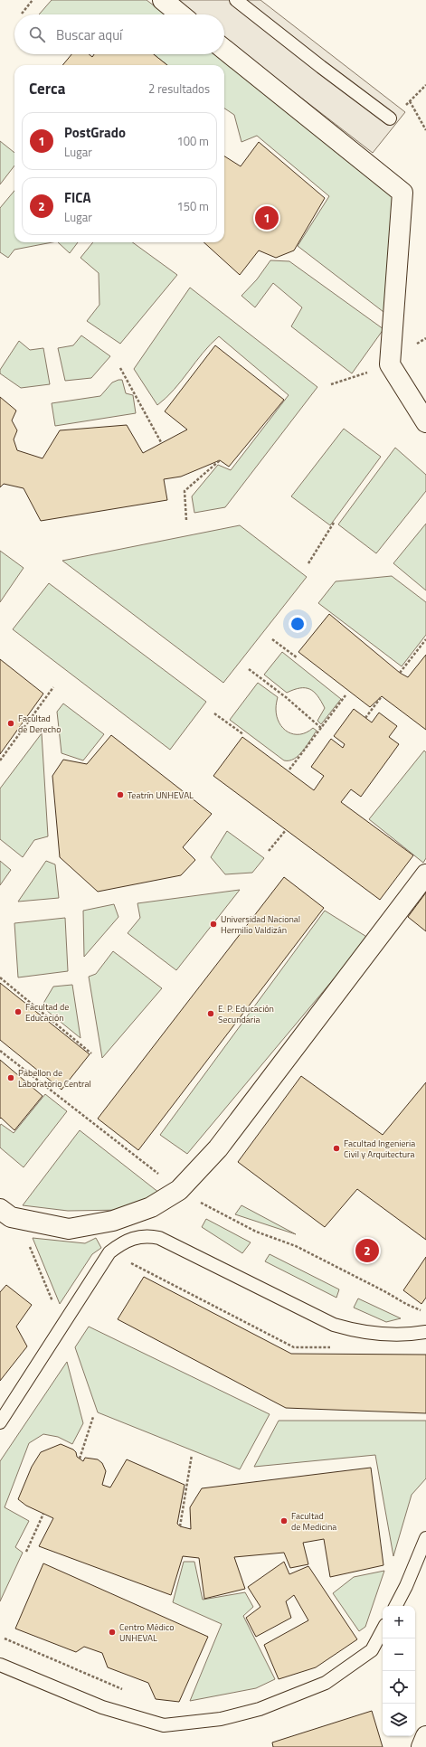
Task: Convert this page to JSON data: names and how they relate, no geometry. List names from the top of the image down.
{
  "places": [
    "Facultad de Derecho",
    "Teatrín UNHEVAL",
    "Universidad Nacional Hermilio Valdizán",
    "Facultad de Educación",
    "E. P. Educación Secundaria",
    "Pabellon de Laboratorio Central",
    "Facultad Ingenieria Civil y Arquitectura",
    "Facultad de Medicina",
    "Centro Médico UNHEVAL"
  ],
  "page": {
    "search": "Buscar aquí",
    "heading": ["Cerca", "2 resultados"],
    "list": [
      {
        "mark": "1",
        "name": "PostGrado",
        "note": "Lugar",
        "value": "100 m"
      },
      {
        "mark": "2",
        "name": "FICA",
        "note": "Lugar",
        "value": "150 m"
      }
    ],
    "pins": ["1", "2"],
    "map_buttons": ["+", "−"]
  }
}
